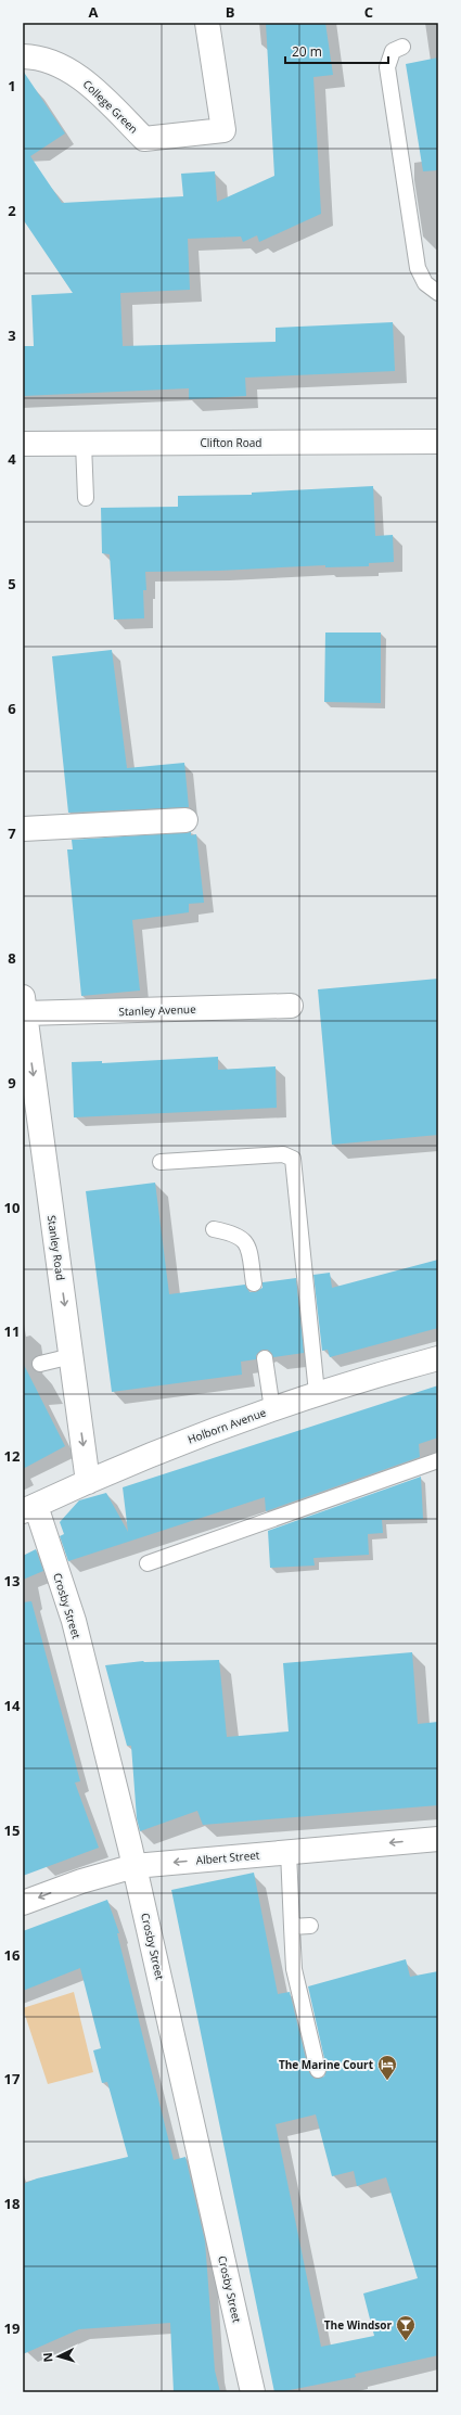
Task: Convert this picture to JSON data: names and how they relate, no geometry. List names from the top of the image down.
{
  "streets": {
    "street": [
      "College Green",
      "Clifton Road",
      "Stanley Avenue",
      "Stanley Road",
      "Holborn Avenue",
      "Crosby Street",
      "Albert Street"
    ]
  },
  "crossings": [
    ["Stanley Avenue", "Stanley Road"],
    ["Stanley Road", "Holborn Avenue"],
    ["Holborn Avenue", "Crosby Street"],
    ["Crosby Street", "Albert Street"]
  ],
  "one_way": ["Stanley Road", "Albert Street"],
  "places": {
    "hotel": ["The Marine Court"],
    "bar": ["The Windsor"]
  },
  "scale_bar": "20 m",
  "north": "left",
  "grid": {
    "columns": ["A", "B", "C"],
    "rows": [
      "1",
      "2",
      "3",
      "4",
      "5",
      "6",
      "7",
      "8",
      "9",
      "10",
      "11",
      "12",
      "13",
      "14",
      "15",
      "16",
      "17",
      "18",
      "19"
    ]
  }
}
